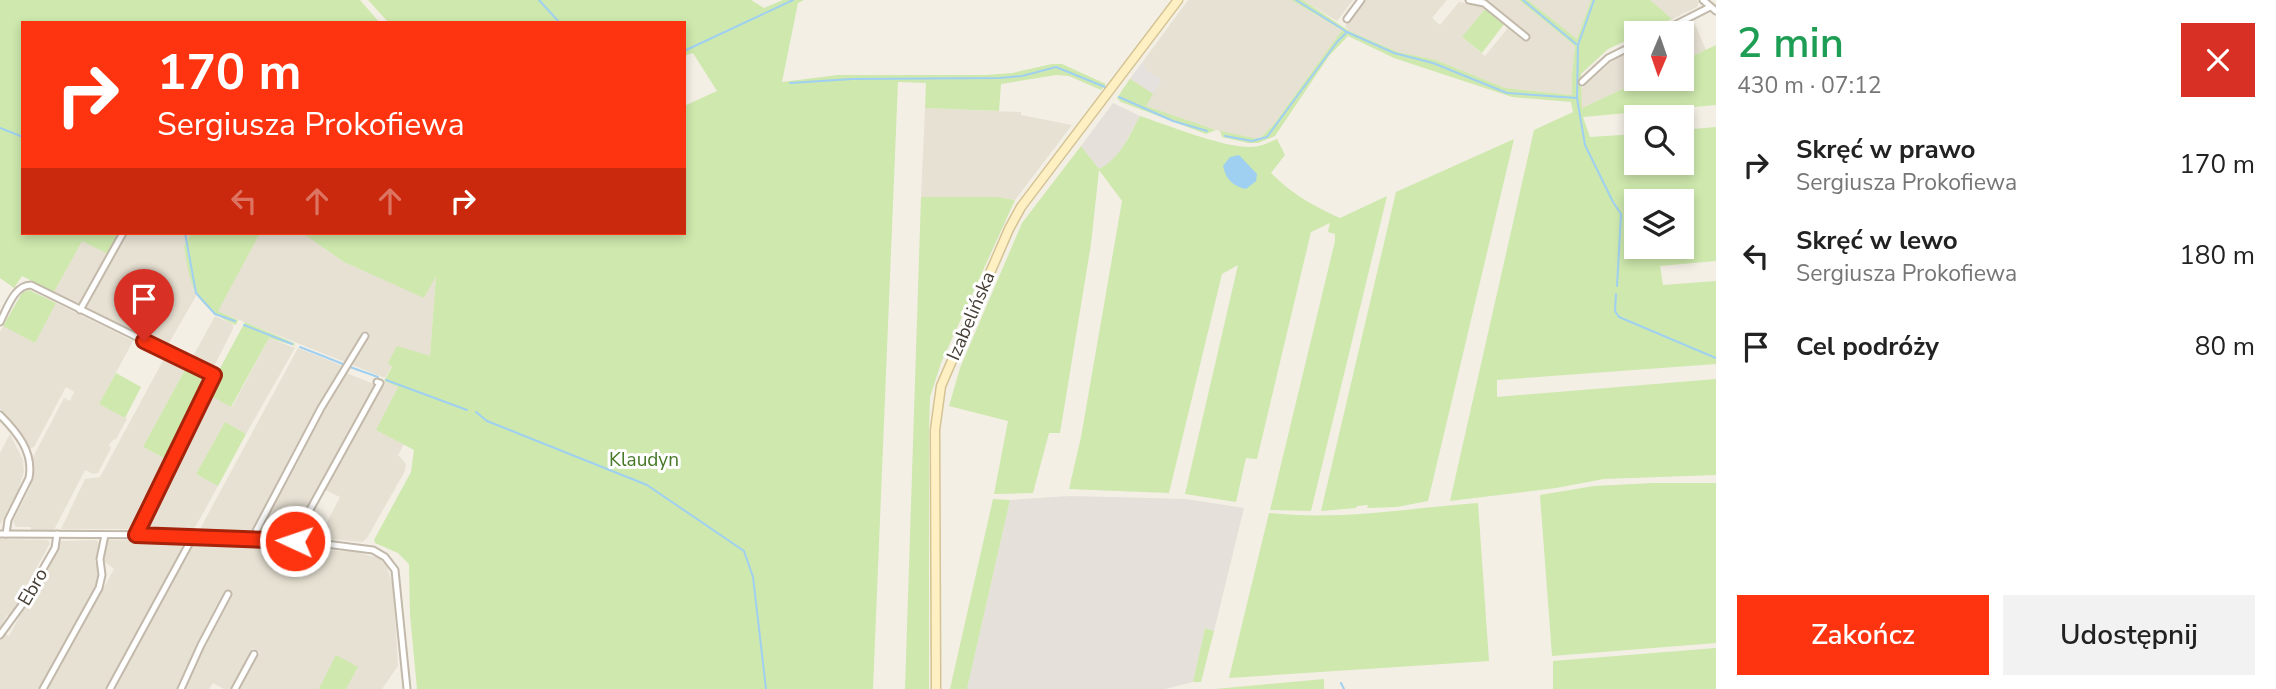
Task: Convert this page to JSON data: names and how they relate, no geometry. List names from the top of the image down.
{
  "streets": {
    "street": ["Izabelińska", "Ebro"]
  },
  "parks": ["Klaudyn"],
  "north": "bottom",
  "page": {
    "heading": ["2 min", "430 m · 07:12"],
    "turn": ["170 m", "Sergiusza Prokofiewa"],
    "list": [
      {
        "name": "Skręć w prawo",
        "note": "Sergiusza Prokofiewa",
        "value": "170 m"
      },
      {
        "name": "Skręć w lewo",
        "note": "Sergiusza Prokofiewa",
        "value": "180 m"
      },
      {
        "name": "Cel podróży",
        "value": "80 m"
      }
    ],
    "buttons": ["Zakończ", "Udostępnij"]
  }
}
